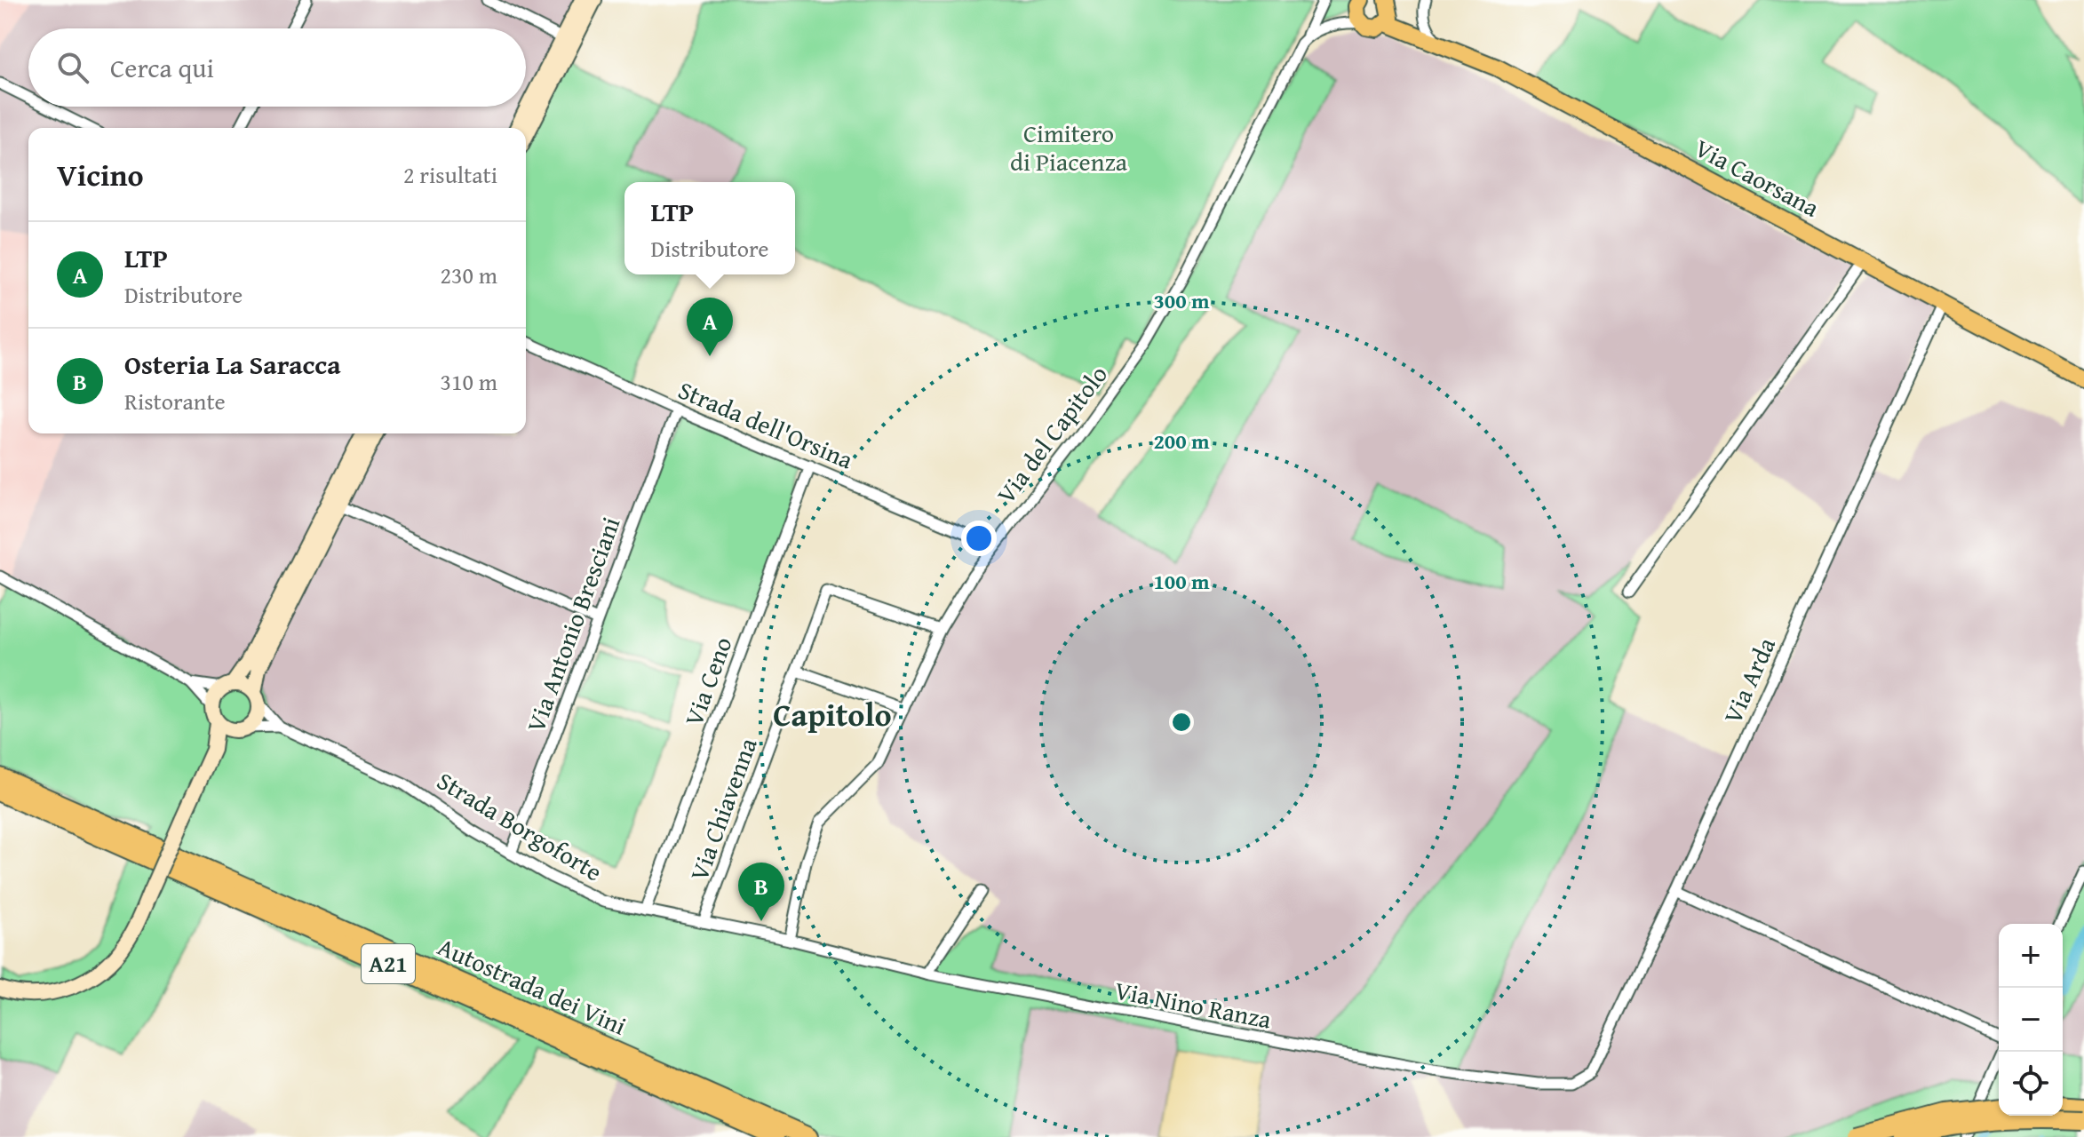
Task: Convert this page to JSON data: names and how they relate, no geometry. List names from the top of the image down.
{
  "streets": {
    "highway": ["A21", "Autostrada dei Vini"],
    "main road": ["Via Caorsana"],
    "street": [
      "Strada dell'Orsina",
      "Via del Capitolo",
      "Via Antonio Bresciani",
      "Via Arda",
      "Via Ceno",
      "Via Chiavenna",
      "Strada Borgoforte",
      "Via Nino Ranza"
    ]
  },
  "crossings": [
    ["Via Caorsana", "Via Arda"],
    ["Strada dell'Orsina", "Via del Capitolo"],
    ["Strada dell'Orsina", "Via Antonio Bresciani"],
    ["Strada dell'Orsina", "Via Ceno"],
    ["Via del Capitolo", "Via Chiavenna"],
    ["Via del Capitolo", "Strada Borgoforte"],
    ["Via del Capitolo", "Via Nino Ranza"],
    ["Via Antonio Bresciani", "Strada Borgoforte"],
    ["Via Arda", "Via Nino Ranza"],
    ["Via Ceno", "Strada Borgoforte"],
    ["Via Chiavenna", "Strada Borgoforte"],
    ["Strada Borgoforte", "Via Nino Ranza"]
  ],
  "districts": ["Capitolo"],
  "parks": ["Cimitero di Piacenza"],
  "page": {
    "search": "Cerca qui",
    "heading": ["Vicino", "2 risultati"],
    "popup": ["LTP", "Distributore"],
    "list": [
      {
        "mark": "A",
        "name": "LTP",
        "note": "Distributore",
        "value": "230 m"
      },
      {
        "mark": "B",
        "name": "Osteria La Saracca",
        "note": "Ristorante",
        "value": "310 m"
      }
    ],
    "pins": ["A", "B"],
    "map_buttons": ["+", "−"]
  },
  "rings": ["300 m", "200 m", "100 m"]
}
